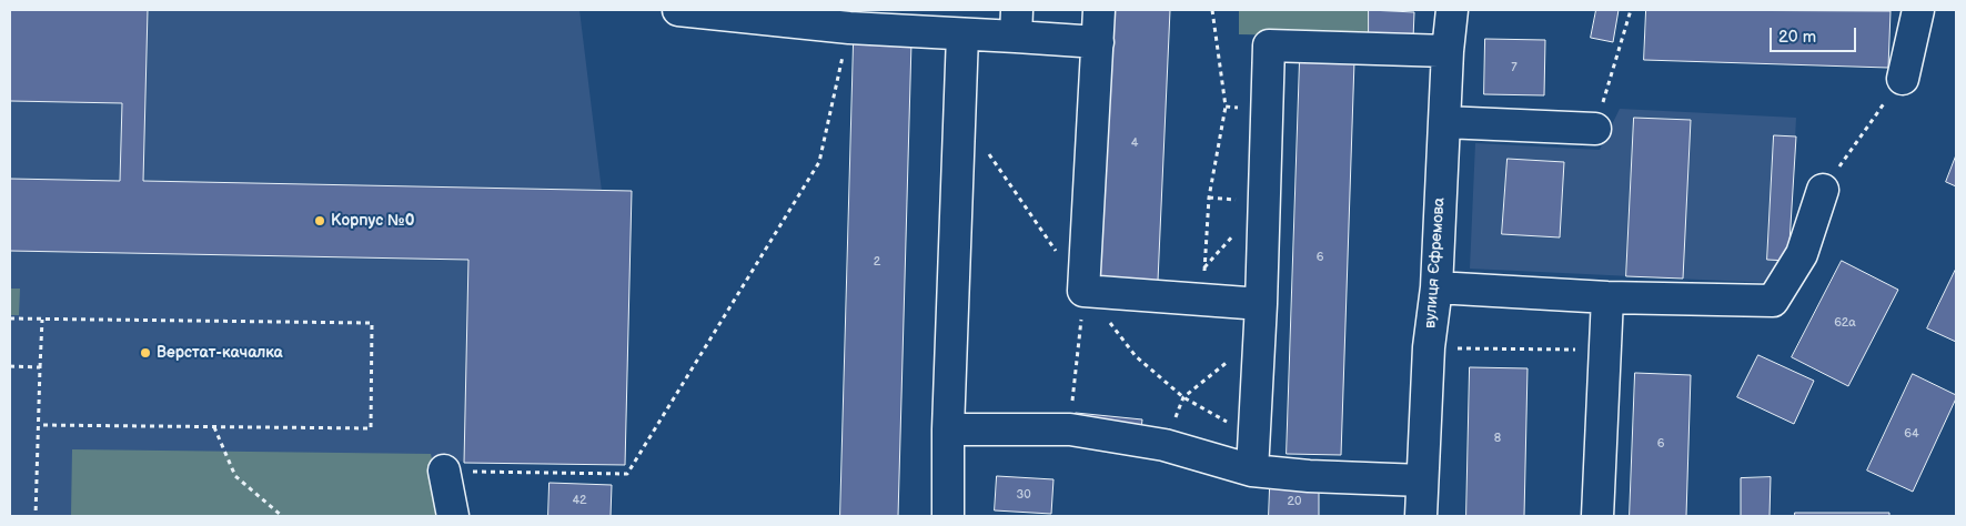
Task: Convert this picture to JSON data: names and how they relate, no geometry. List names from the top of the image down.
{
  "streets": {
    "street": ["вулиця Єфремова"]
  },
  "places": ["Корпус №0", "Верстат-качалка"],
  "house_numbers": [
    "7",
    "4",
    "6",
    "2",
    "62а",
    "64",
    "8",
    "6",
    "30",
    "42",
    "20"
  ],
  "scale_bar": "20 m"
}
